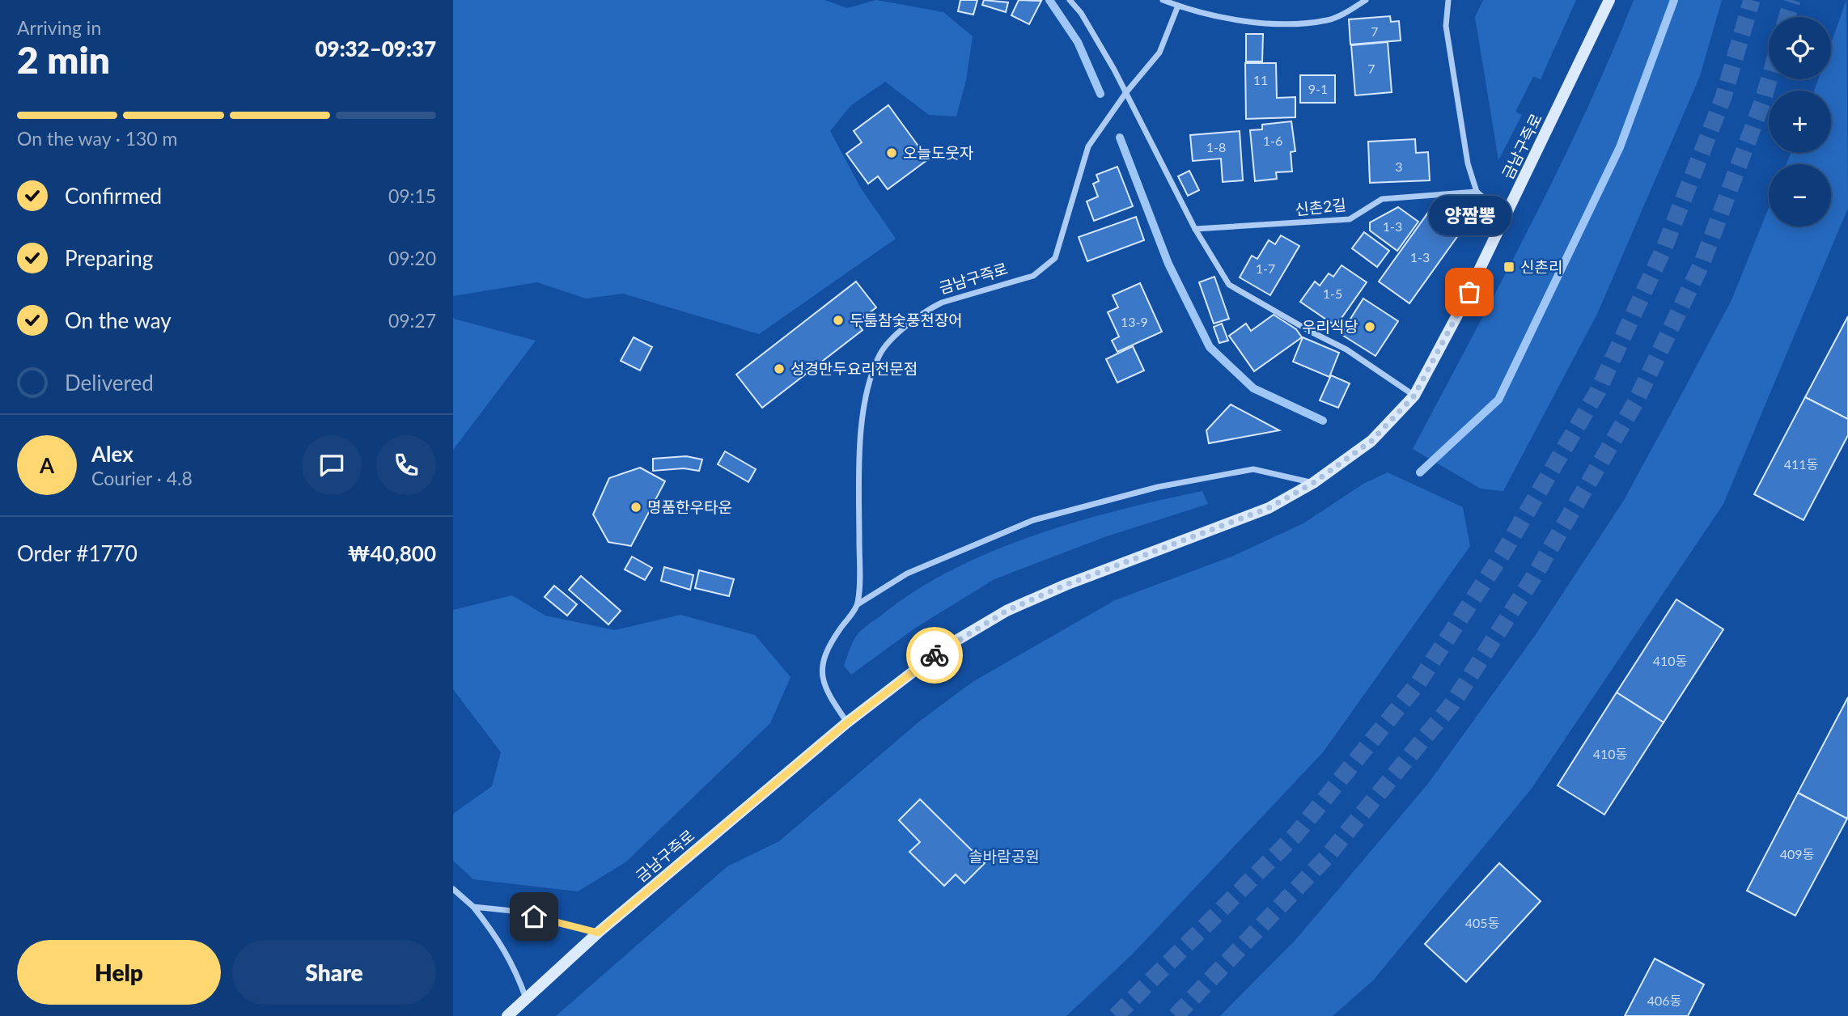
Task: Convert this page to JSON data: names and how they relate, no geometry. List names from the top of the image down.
{
  "streets": {
    "main road": ["금남구즉로"],
    "street": ["신촌2길"]
  },
  "parks": ["솔바람공원"],
  "places": {
    "other": [
      "오늘도웃자",
      "양짬뽕",
      "두툼참숯풍천장어",
      "우리식당",
      "성경만두요리전문점",
      "명품한우타운"
    ],
    "transit": ["신촌리"]
  },
  "house_numbers": [
    "7",
    "7",
    "11",
    "9-1",
    "1-6",
    "1-8",
    "3",
    "1-3",
    "1-3",
    "1-7",
    "1-5",
    "13-9",
    "411동",
    "410동",
    "410동",
    "409동",
    "405동",
    "406동"
  ],
  "page": {
    "heading": ["2 min", "Arriving in", "09:32–09:37"],
    "panel": [
      "Alex",
      "Courier · 4.8",
      "Order #1770",
      "₩40,800"
    ],
    "map_buttons": ["+", "−"],
    "bar": "On the way · 130 m",
    "list": [
      ["Confirmed", "09:15"],
      ["Preparing", "09:20"],
      ["On the way", "09:27"],
      "Delivered"
    ],
    "bubble": "양짬뽕",
    "round": "A",
    "buttons": ["Help", "Share"]
  }
}
